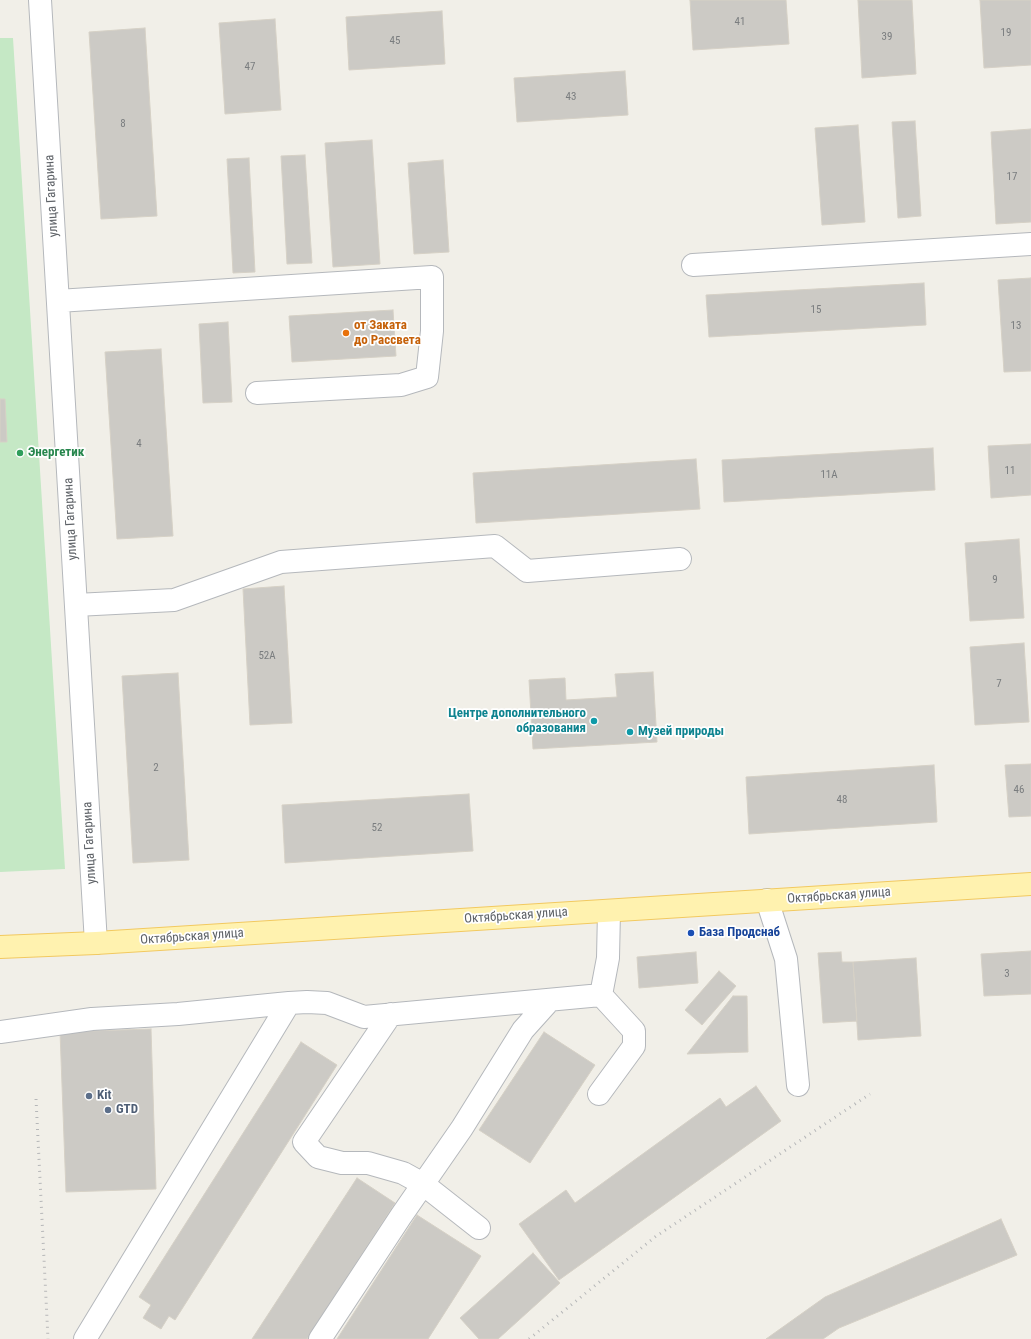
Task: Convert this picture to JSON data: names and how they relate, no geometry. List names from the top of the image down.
{
  "streets": {
    "main road": ["Октябрьская улица"],
    "street": ["улица Гагарина"]
  },
  "crossings": [
    ["улица Гагарина", "Октябрьская улица"]
  ],
  "places": [
    "от Заката до Рассвета",
    "Энергетик",
    "Центре дополнительного образования",
    "Музей природы",
    "База Продснаб",
    "Kit",
    "GTD"
  ],
  "house_numbers": [
    "41",
    "19",
    "39",
    "45",
    "47",
    "43",
    "8",
    "17",
    "15",
    "13",
    "4",
    "11",
    "11А",
    "9",
    "52А",
    "7",
    "2",
    "46",
    "48",
    "52",
    "3"
  ]
}
